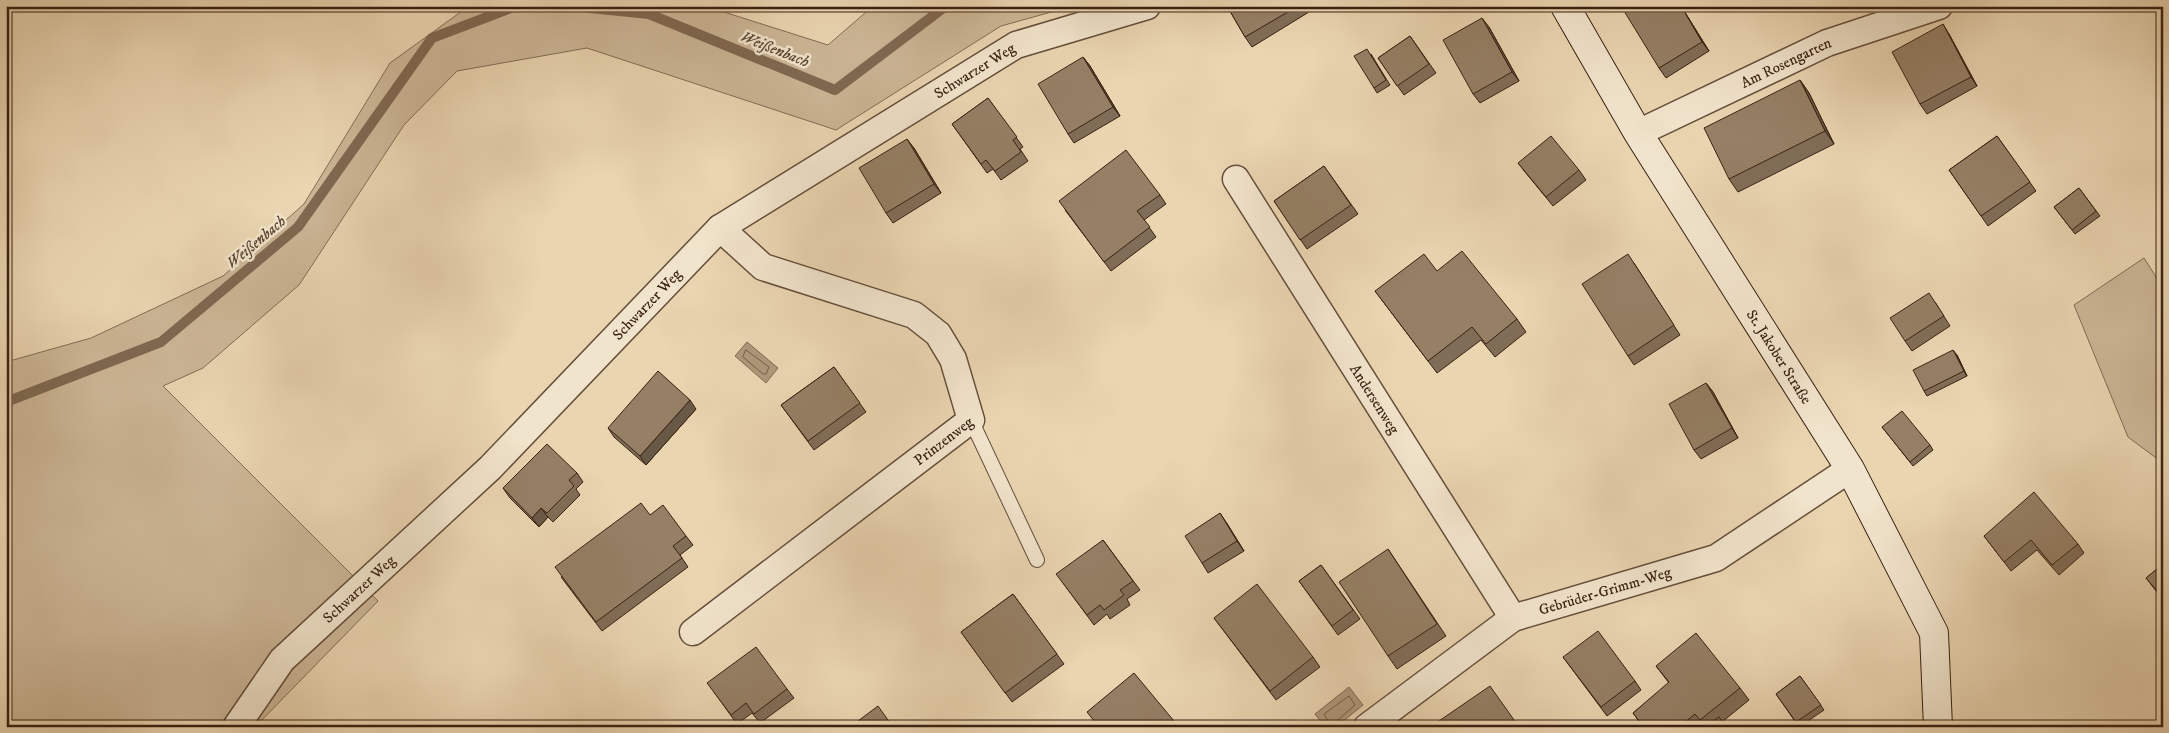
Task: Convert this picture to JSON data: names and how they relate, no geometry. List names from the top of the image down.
{
  "streets": {
    "main road": ["St. Jakober Straße"],
    "street": [
      "Am Rosengarten",
      "Schwarzer Weg",
      "Andersenweg",
      "Prinzenweg",
      "Gebrüder-Grimm-Weg"
    ]
  },
  "crossings": [
    ["Am Rosengarten", "St. Jakober Straße"],
    ["Schwarzer Weg", "Prinzenweg"],
    ["St. Jakober Straße", "Gebrüder-Grimm-Weg"],
    ["Andersenweg", "Gebrüder-Grimm-Weg"]
  ],
  "water": ["Weißenbach"]
}
